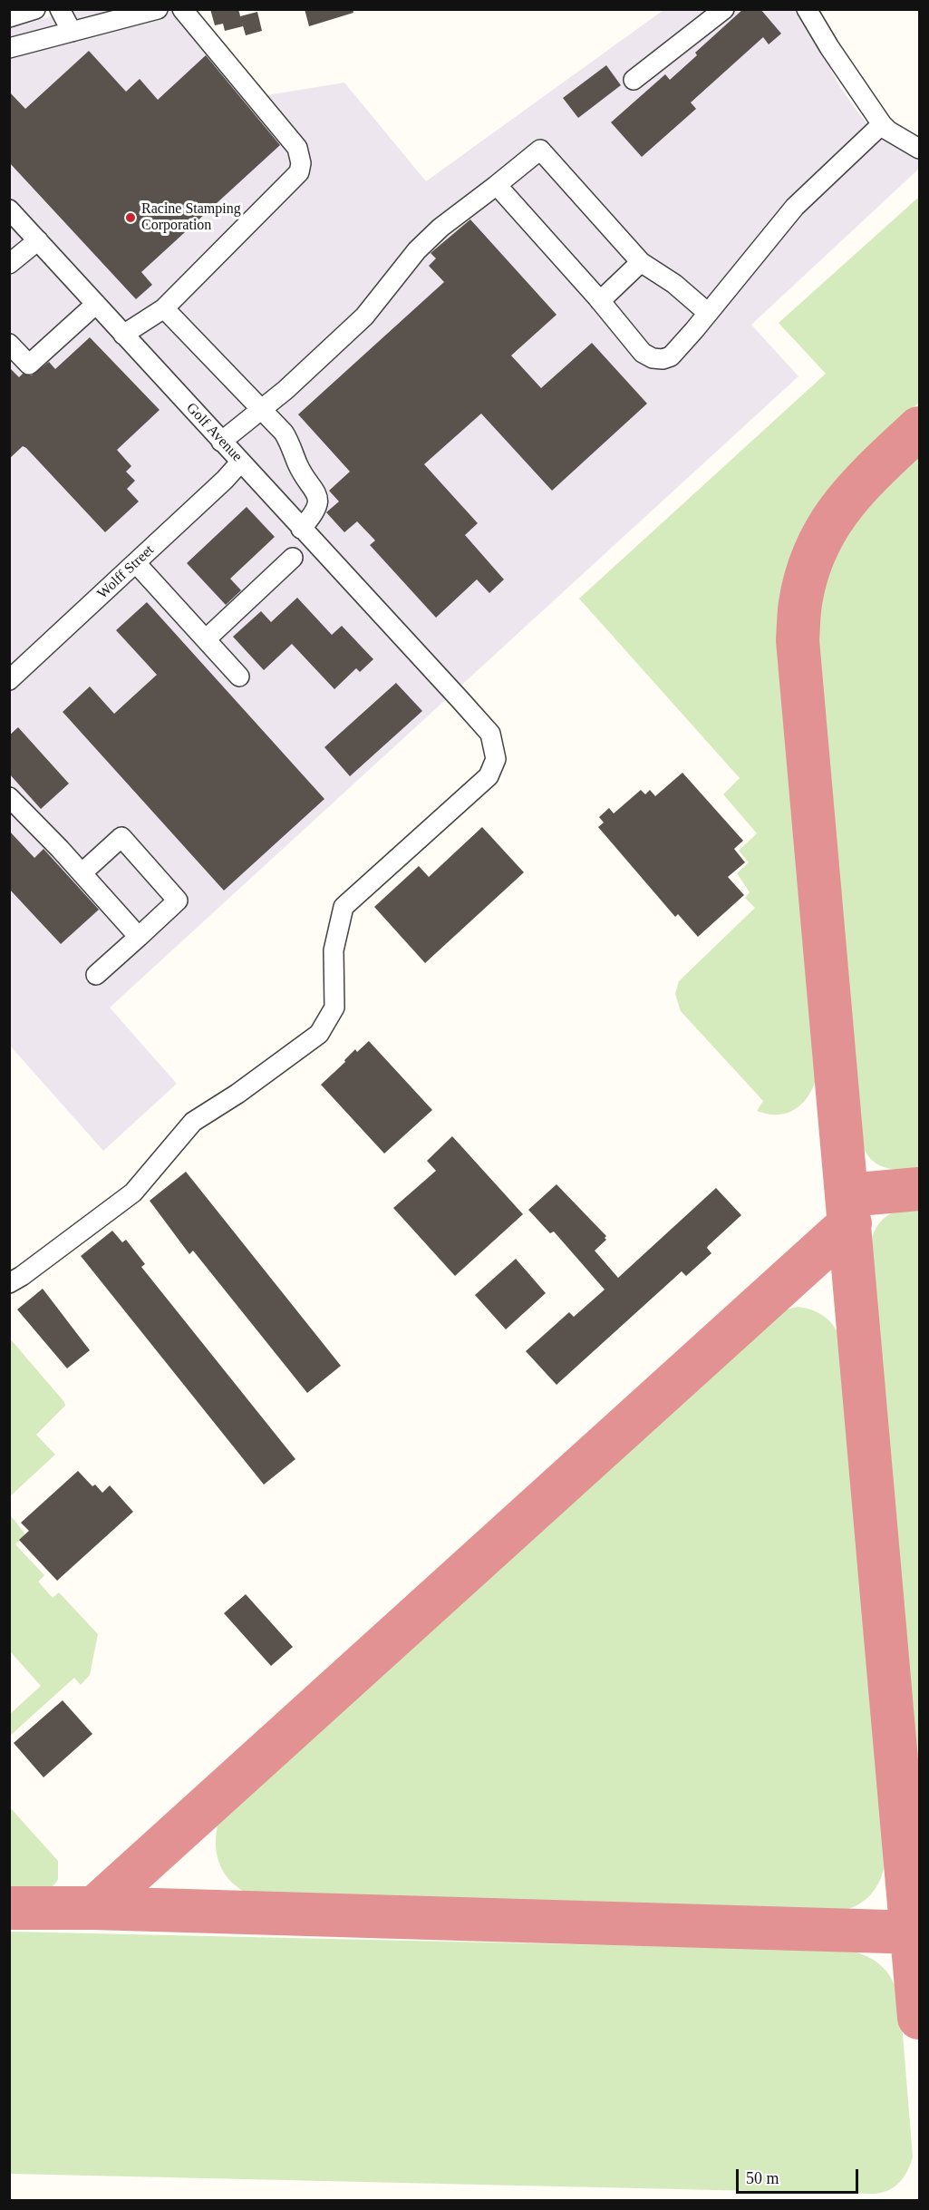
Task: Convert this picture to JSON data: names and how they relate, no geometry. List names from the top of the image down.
{
  "streets": {
    "street": ["Golf Avenue", "Wolff Street"]
  },
  "crossings": [
    ["Golf Avenue", "Wolff Street"]
  ],
  "places": ["Racine Stamping Corporation"],
  "scale_bar": "50 m"
}
